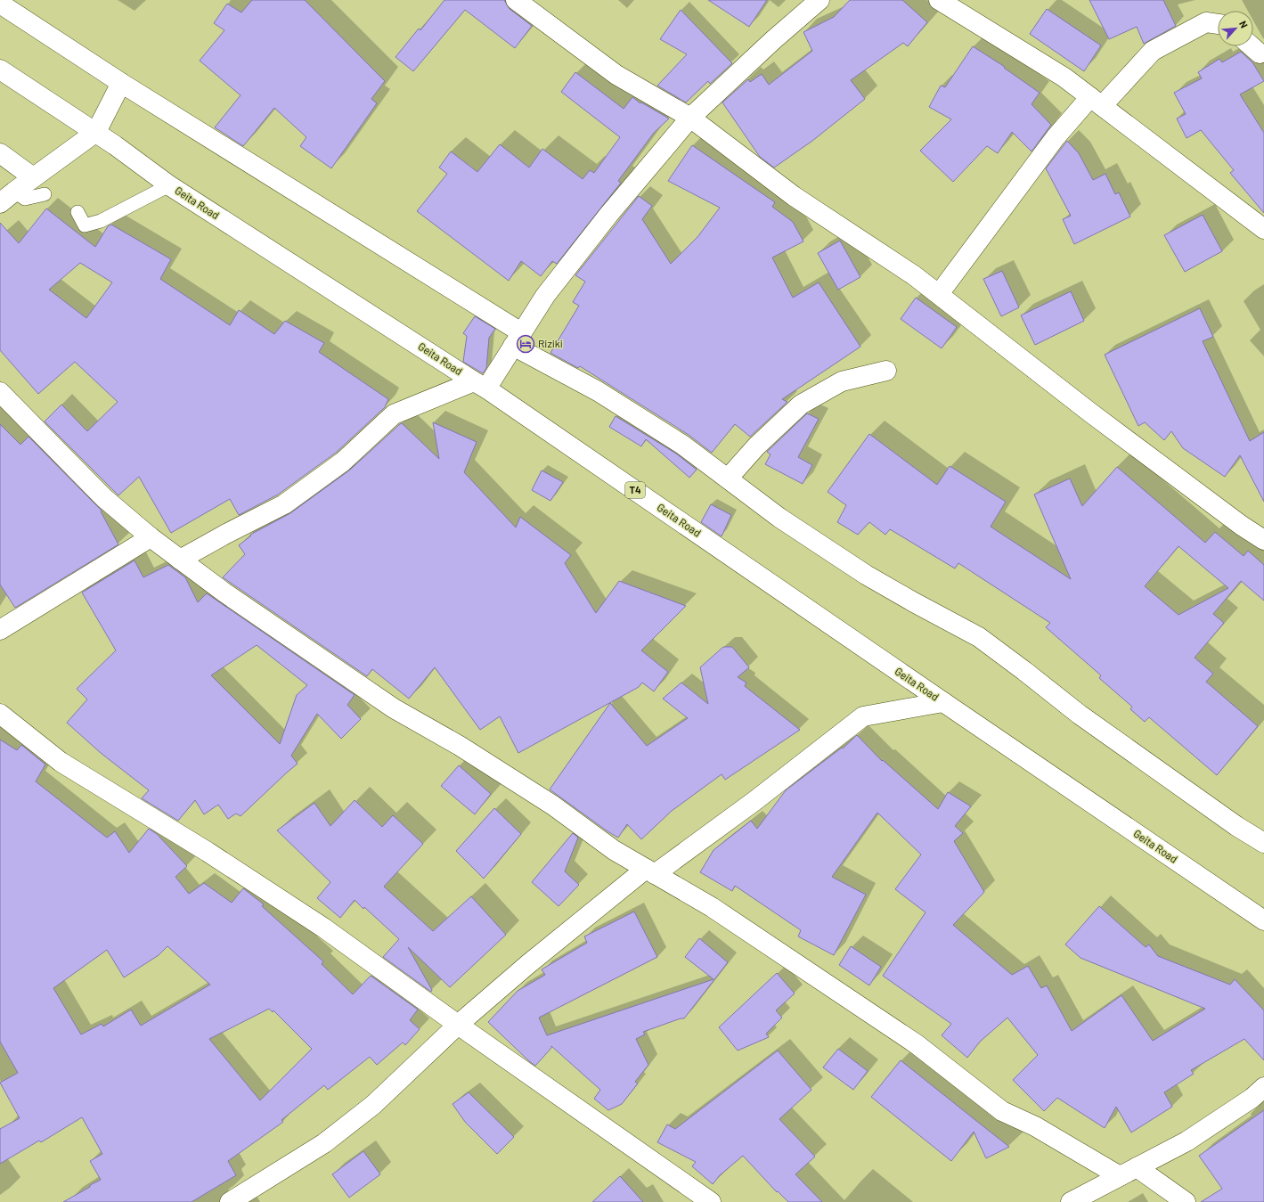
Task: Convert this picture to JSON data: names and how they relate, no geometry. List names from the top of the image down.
{
  "streets": {
    "main road": ["Geita Road", "T4"]
  },
  "places": {
    "hotel": ["Riziki"]
  },
  "north": "top right"
}
